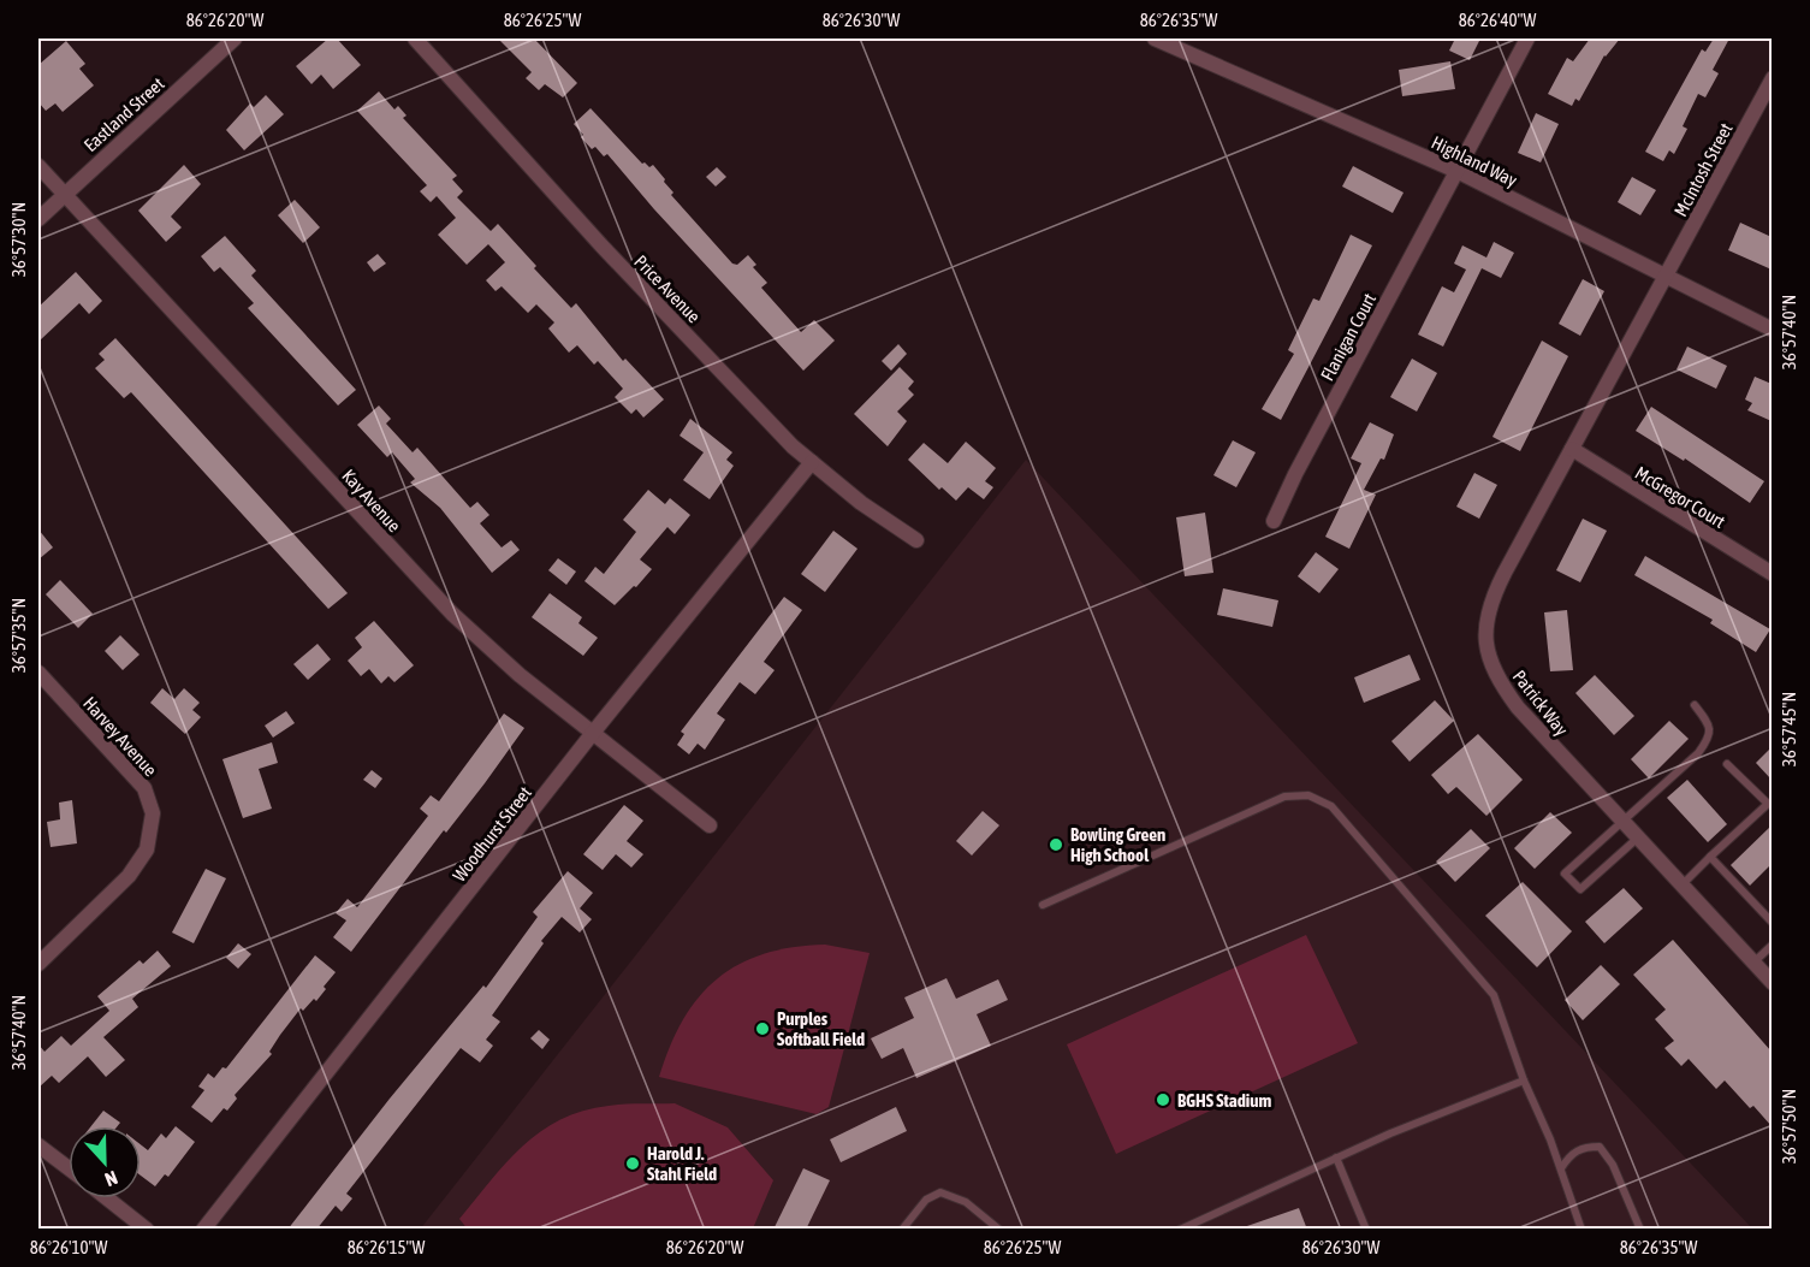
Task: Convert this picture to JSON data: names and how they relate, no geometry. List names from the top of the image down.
{
  "streets": {
    "street": [
      "Eastland Street",
      "Highland Way",
      "McIntosh Street",
      "Price Avenue",
      "Flanigan Court",
      "McGregor Court",
      "Kay Avenue",
      "Patrick Way",
      "Harvey Avenue",
      "Woodhurst Street"
    ]
  },
  "crossings": [
    ["Eastland Street", "Kay Avenue"],
    ["Highland Way", "McIntosh Street"],
    ["Highland Way", "Flanigan Court"],
    ["Highland Way", "Patrick Way"],
    ["McIntosh Street", "Patrick Way"],
    ["Price Avenue", "Woodhurst Street"],
    ["McGregor Court", "Patrick Way"],
    ["Kay Avenue", "Woodhurst Street"]
  ],
  "places": [
    "Bowling Green High School",
    "Purples Softball Field",
    "BGHS Stadium",
    "Harold J. Stahl Field"
  ],
  "north": "bottom",
  "coordinates": [
    "86°26'20\"W",
    "86°26'25\"W",
    "86°26'30\"W",
    "86°26'35\"W",
    "86°26'40\"W",
    "36°57'30\"N",
    "36°57'40\"N",
    "36°57'35\"N",
    "36°57'45\"N",
    "36°57'50\"N",
    "86°26'10\"W",
    "86°26'15\"W"
  ]
}
